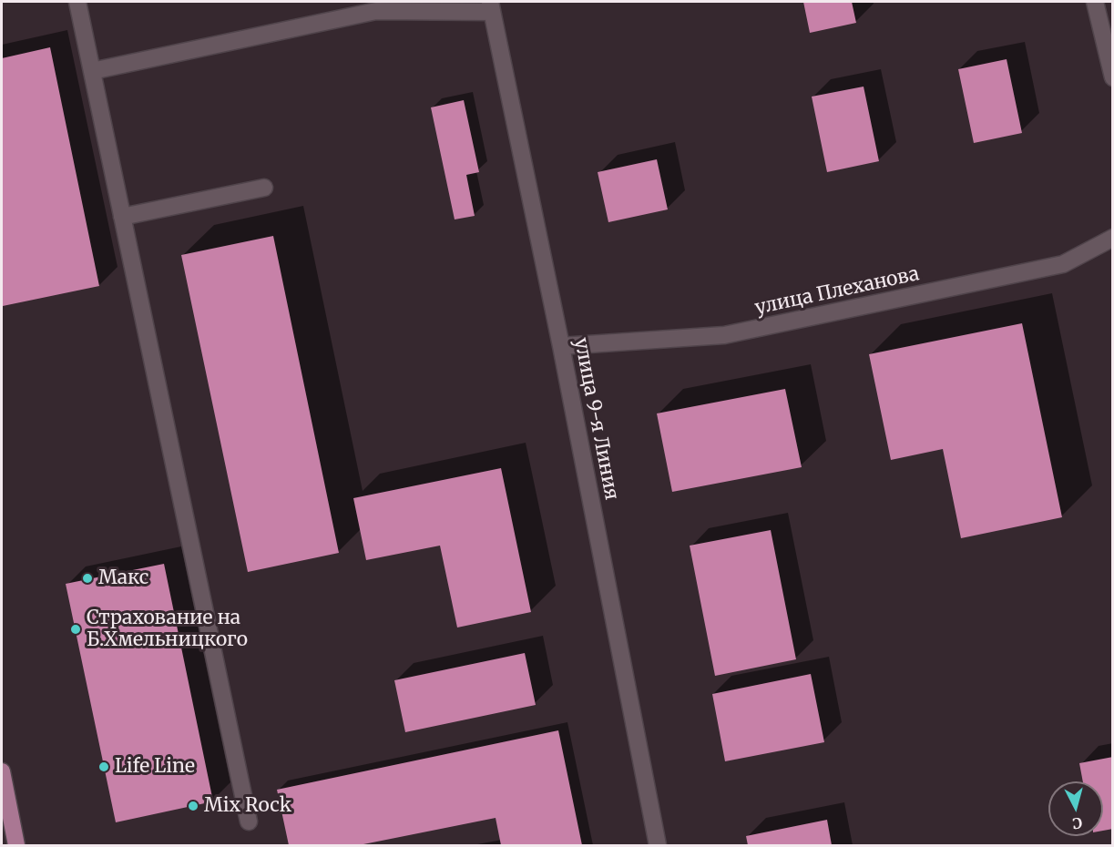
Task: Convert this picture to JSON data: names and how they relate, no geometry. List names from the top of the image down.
{
  "streets": {
    "street": ["улица Плеханова", "улица 9-я Линия"]
  },
  "crossings": [
    ["улица Плеханова", "улица 9-я Линия"]
  ],
  "places": [
    "Макс",
    "Страхование на Б.Хмельницкого",
    "Life Line",
    "Mix Rock"
  ],
  "north": "bottom"
}
